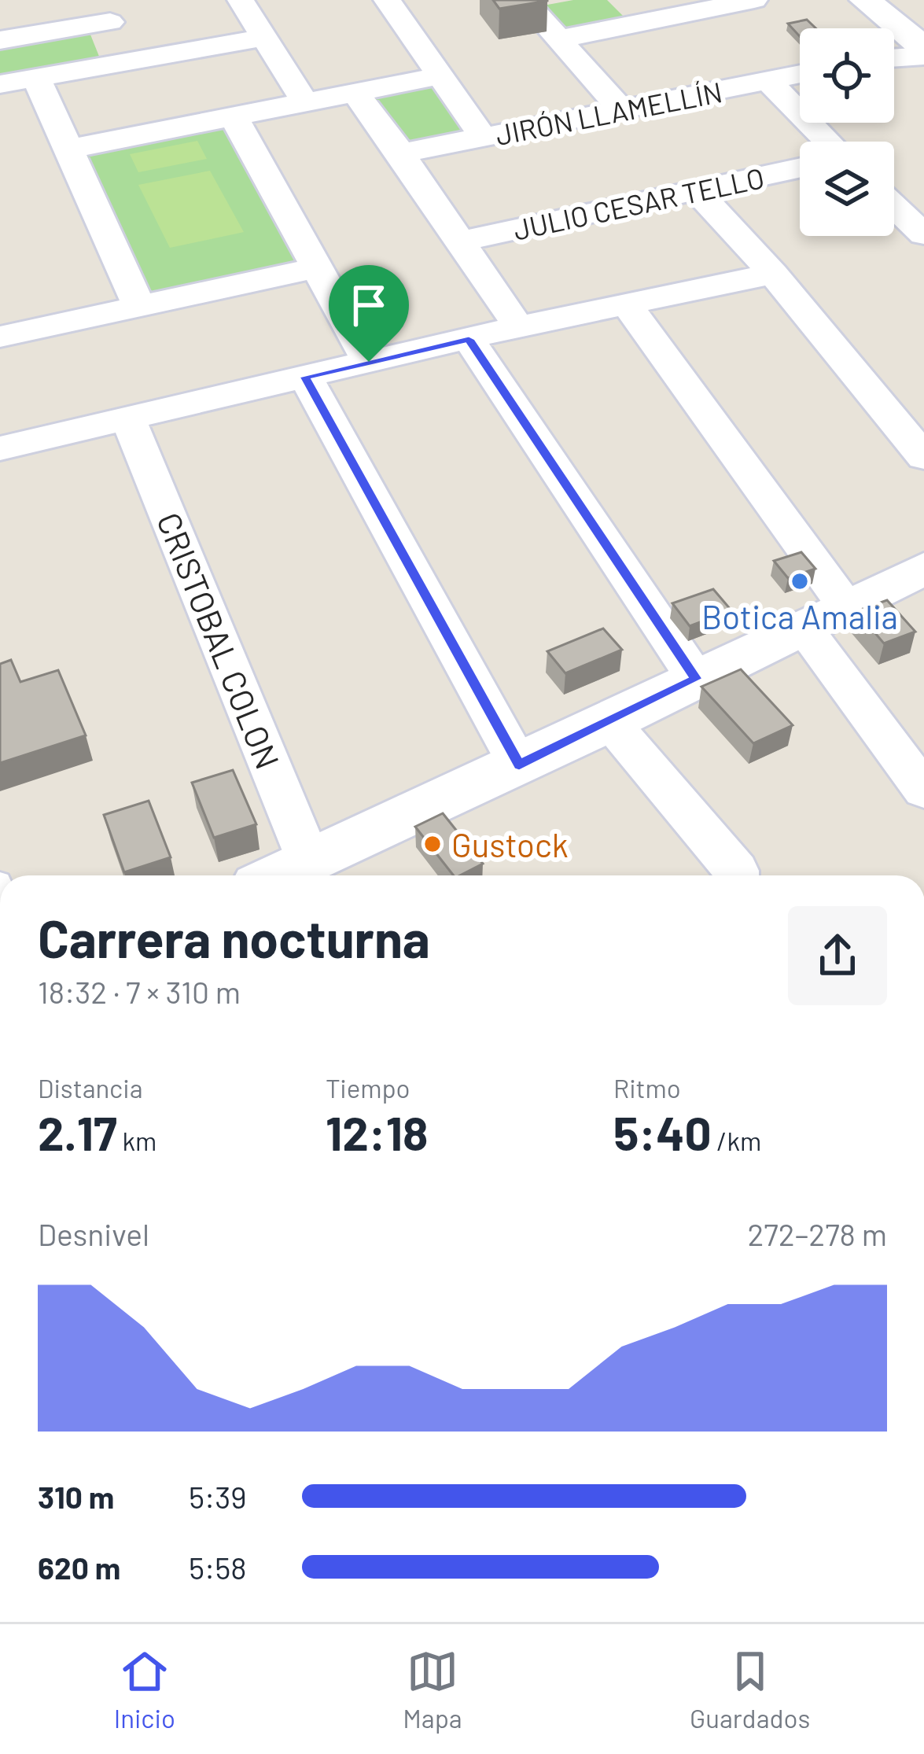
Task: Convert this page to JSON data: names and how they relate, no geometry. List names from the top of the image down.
{
  "streets": {
    "street": ["JIRÓN LLAMELLÍN", "JULIO CESAR TELLO", "CRISTOBAL COLON"]
  },
  "places": ["Botica Amalia", "Gustock"],
  "page": {
    "heading": ["Carrera nocturna", "18:32 · 7 × 310 m"],
    "stats": [
      ["Distancia", "2.17 km"],
      ["Tiempo", "12:18"],
      ["Ritmo", "5:40 /km"]
    ],
    "chart": ["Desnivel", "272–278 m"],
    "list": [
      {
        "name": "310 m",
        "note": "5:39"
      },
      {
        "name": "620 m",
        "note": "5:58"
      }
    ],
    "tabs": ["Inicio", "Mapa", "Guardados"]
  }
}
